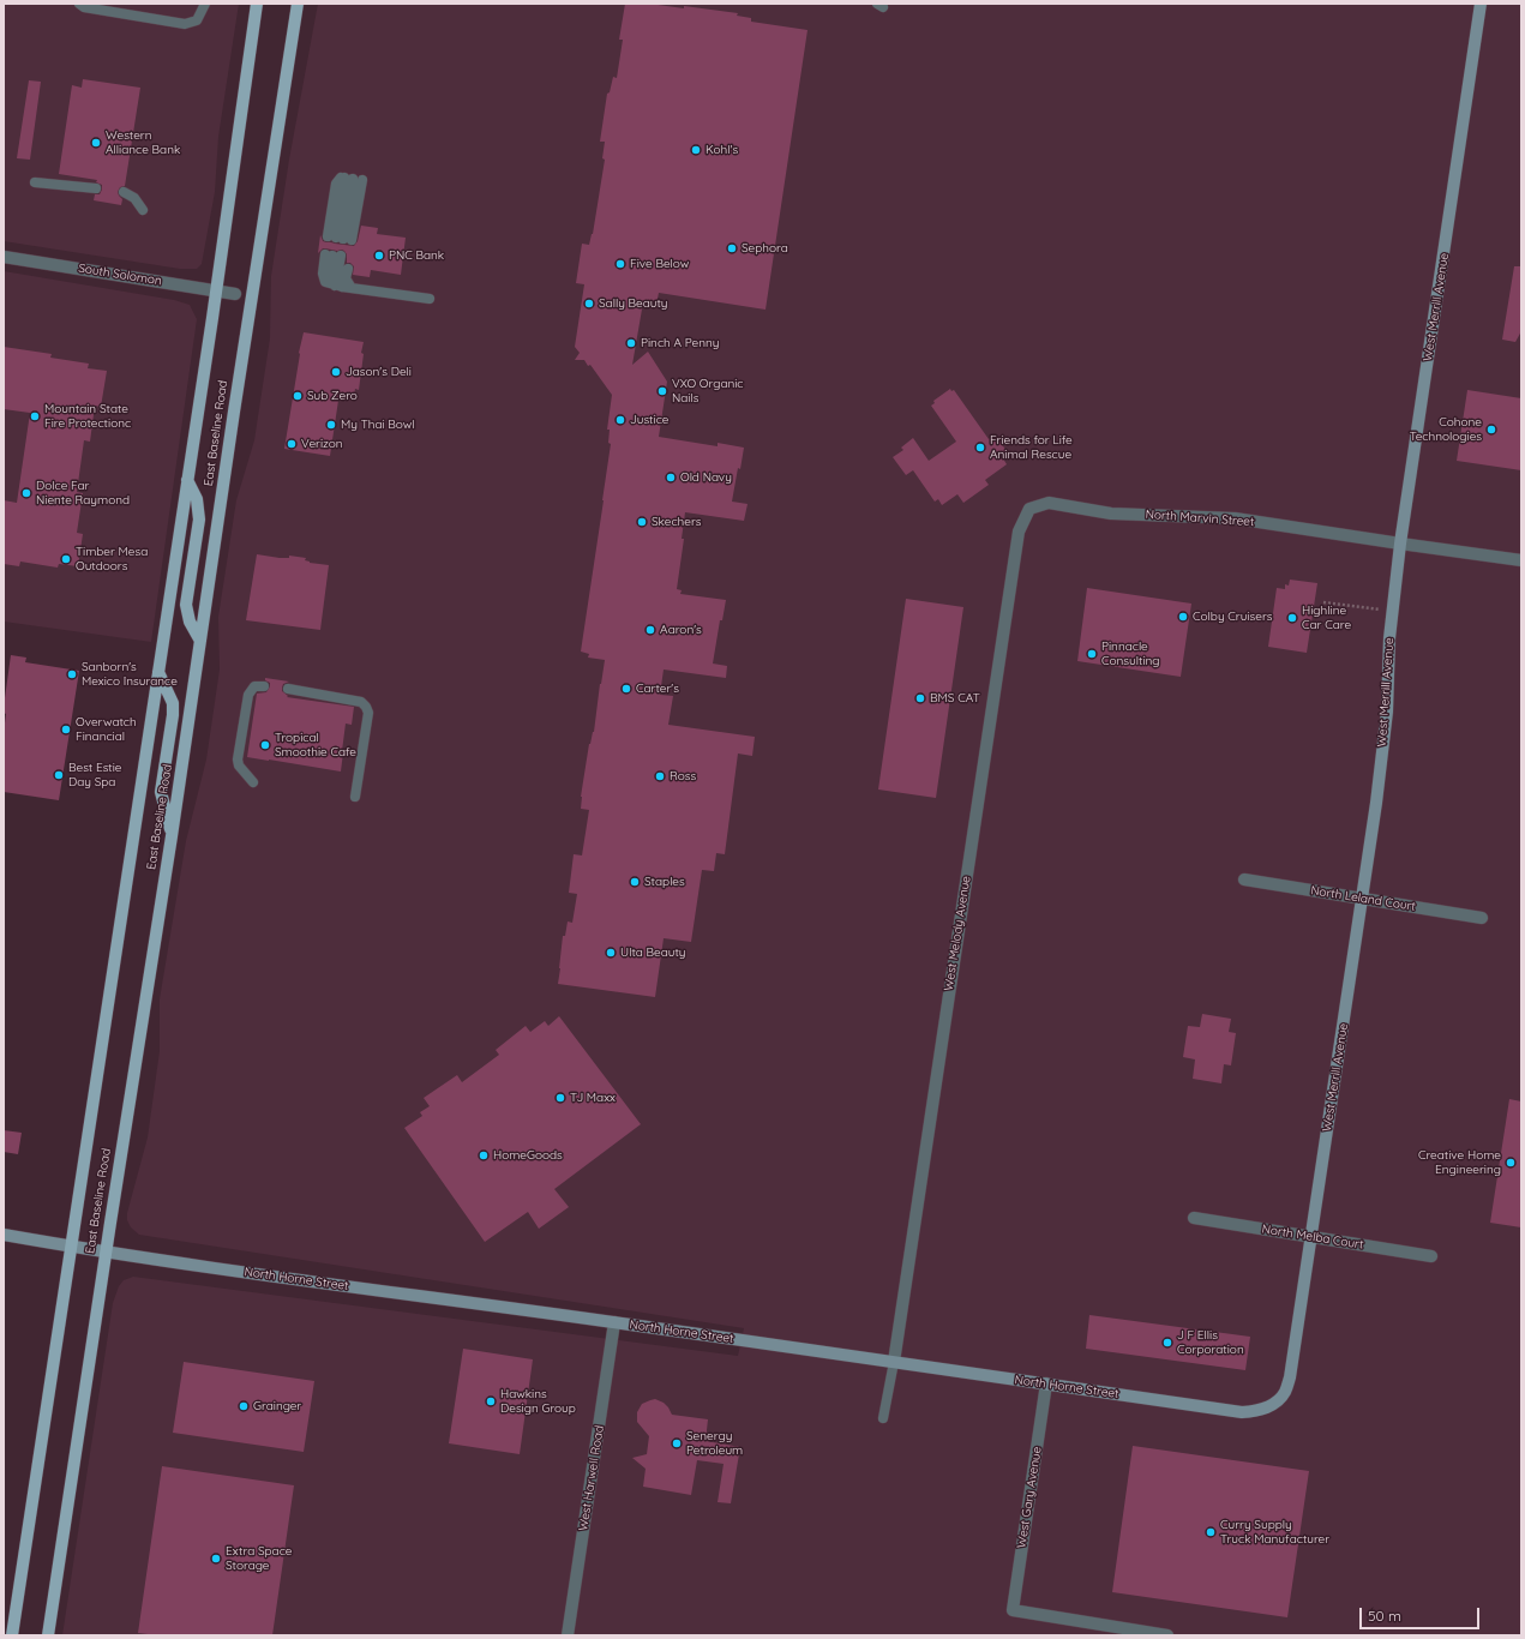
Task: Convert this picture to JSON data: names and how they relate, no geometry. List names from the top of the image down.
{
  "streets": {
    "main road": ["East Baseline Road"],
    "street": [
      "South Solomon",
      "West Merrill Avenue",
      "North Marvin Street",
      "North Leland Court",
      "West Melody Avenue",
      "North Melba Court",
      "North Horne Street",
      "West Harwell Road",
      "West Gary Avenue"
    ]
  },
  "crossings": [
    ["South Solomon", "East Baseline Road"],
    ["West Merrill Avenue", "North Marvin Street"],
    ["West Merrill Avenue", "North Leland Court"],
    ["West Merrill Avenue", "North Melba Court"],
    ["West Merrill Avenue", "North Horne Street"],
    ["East Baseline Road", "North Horne Street"],
    ["North Marvin Street", "West Melody Avenue"],
    ["West Melody Avenue", "North Horne Street"],
    ["North Horne Street", "West Harwell Road"],
    ["North Horne Street", "West Gary Avenue"]
  ],
  "places": [
    "Western Alliance Bank",
    "Kohl's",
    "Sephora",
    "PNC Bank",
    "Five Below",
    "Sally Beauty",
    "Pinch A Penny",
    "Jason's Deli",
    "VXO Organic Nails",
    "Sub Zero",
    "Mountain State Fire Protectionc",
    "Justice",
    "My Thai Bowl",
    "Cohone Technologies",
    "Verizon",
    "Friends for Life Animal Rescue",
    "Old Navy",
    "Dolce Far Niente Raymond",
    "Skechers",
    "Timber Mesa Outdoors",
    "Colby Cruisers",
    "Highline Car Care",
    "Aaron's",
    "Pinnacle Consulting",
    "Sanborn's Mexico Insurance",
    "Carter's",
    "BMS CAT",
    "Overwatch Financial",
    "Tropical Smoothie Cafe",
    "Best Estie Day Spa",
    "Ross",
    "Staples",
    "Ulta Beauty",
    "TJ Maxx",
    "HomeGoods",
    "Creative Home Engineering",
    "J F Ellis Corporation",
    "Hawkins Design Group",
    "Grainger",
    "Senergy Petroleum",
    "Curry Supply Truck Manufacturer",
    "Extra Space Storage"
  ],
  "scale_bar": "50 m"
}
